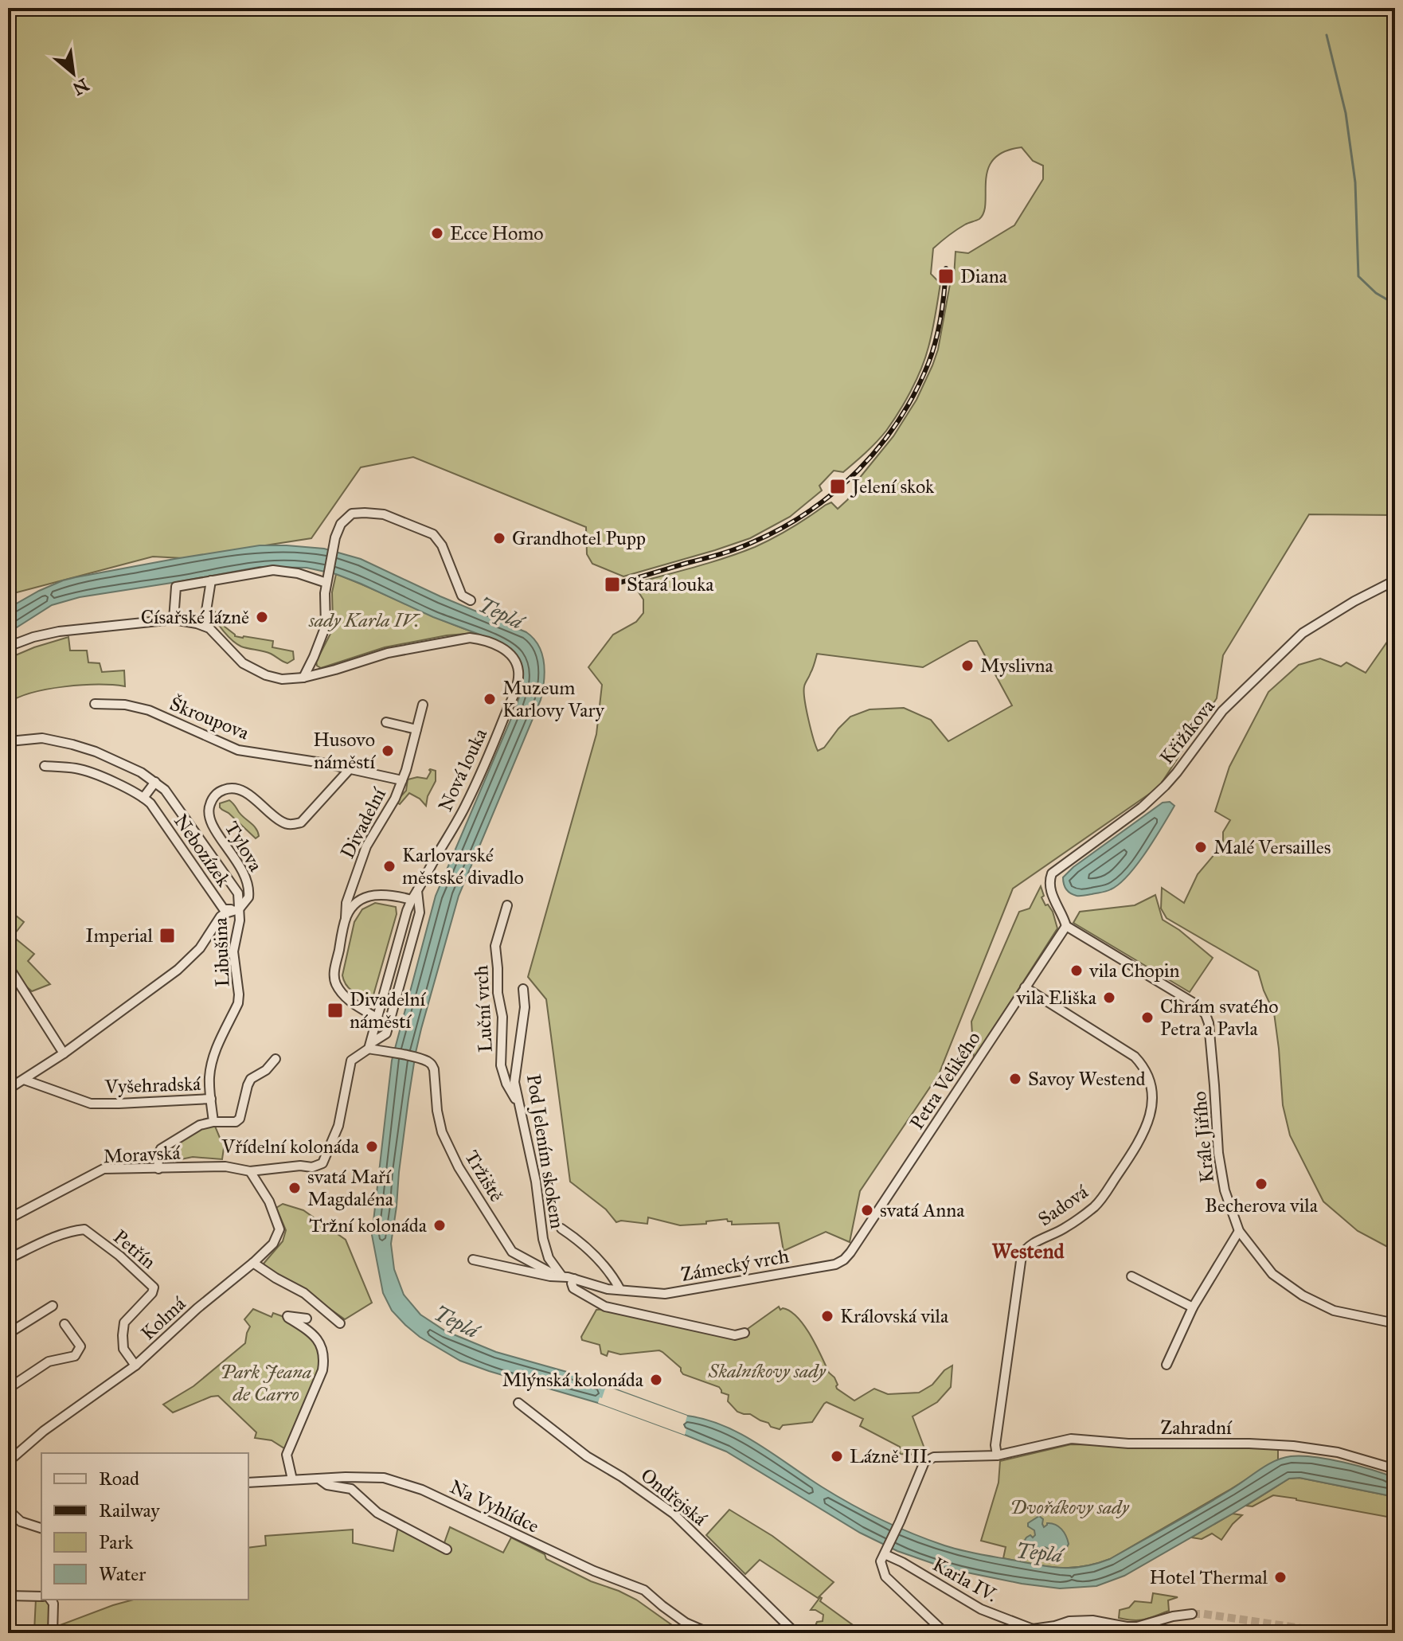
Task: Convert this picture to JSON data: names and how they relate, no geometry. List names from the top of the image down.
{
  "streets": {
    "street": [
      "Škroupova",
      "Křižíkova",
      "Nová louka",
      "Divadelní",
      "Tylova",
      "Nebozízek",
      "Libušina",
      "Luční vrch",
      "Petra Velikého",
      "Vyšehradská",
      "Krále Jiřího",
      "Pod Jelením skokem",
      "Moravská",
      "Tržiště",
      "Sadová",
      "Petřín",
      "Zámecký vrch",
      "Kolmá",
      "Zahradní",
      "Ondřejská",
      "Na Vyhlídce",
      "Karla IV."
    ]
  },
  "crossings": [
    ["Škroupova", "Tylova"],
    ["Křižíkova", "Petra Velikého"],
    ["Křižíkova", "Krále Jiřího"],
    ["Tylova", "Nebozízek"],
    ["Tylova", "Libušina"],
    ["Nebozízek", "Libušina"],
    ["Libušina", "Vyšehradská"],
    ["Luční vrch", "Pod Jelením skokem"],
    ["Petra Velikého", "Krále Jiřího"],
    ["Petra Velikého", "Sadová"],
    ["Petra Velikého", "Zámecký vrch"],
    ["Pod Jelením skokem", "Tržiště"],
    ["Pod Jelením skokem", "Zámecký vrch"],
    ["Moravská", "Tržiště"],
    ["Moravská", "Kolmá"],
    ["Tržiště", "Zámecký vrch"],
    ["Sadová", "Zahradní"],
    ["Petřín", "Kolmá"]
  ],
  "districts": ["Westend"],
  "water": ["Teplá"],
  "parks": [
    "sady Karla IV.",
    "Skalníkovy sady",
    "Park Jeana de Carro",
    "Dvořákovy sady"
  ],
  "places": {
    "other": [
      "Ecce Homo",
      "Grandhotel Pupp",
      "Císařské lázně",
      "Myslivna",
      "Muzeum Karlovy Vary",
      "Husovo náměstí",
      "Malé Versailles",
      "Karlovarské městské divadlo",
      "vila Chopin",
      "vila Eliška",
      "Chrám svatého Petra a Pavla",
      "Savoy Westend",
      "Vřídelní kolonáda",
      "Becherova vila",
      "svatá Maří Magdaléna",
      "svatá Anna",
      "Tržní kolonáda",
      "Královská vila",
      "Mlýnská kolonáda",
      "Lázně III.",
      "Hotel Thermal"
    ],
    "transit": [
      "Diana",
      "Jelení skok",
      "Stará louka",
      "Imperial",
      "Divadelní náměstí"
    ]
  },
  "legend": [
    "Road",
    "Railway",
    "Park",
    "Water"
  ],
  "north": "bottom right"
}
